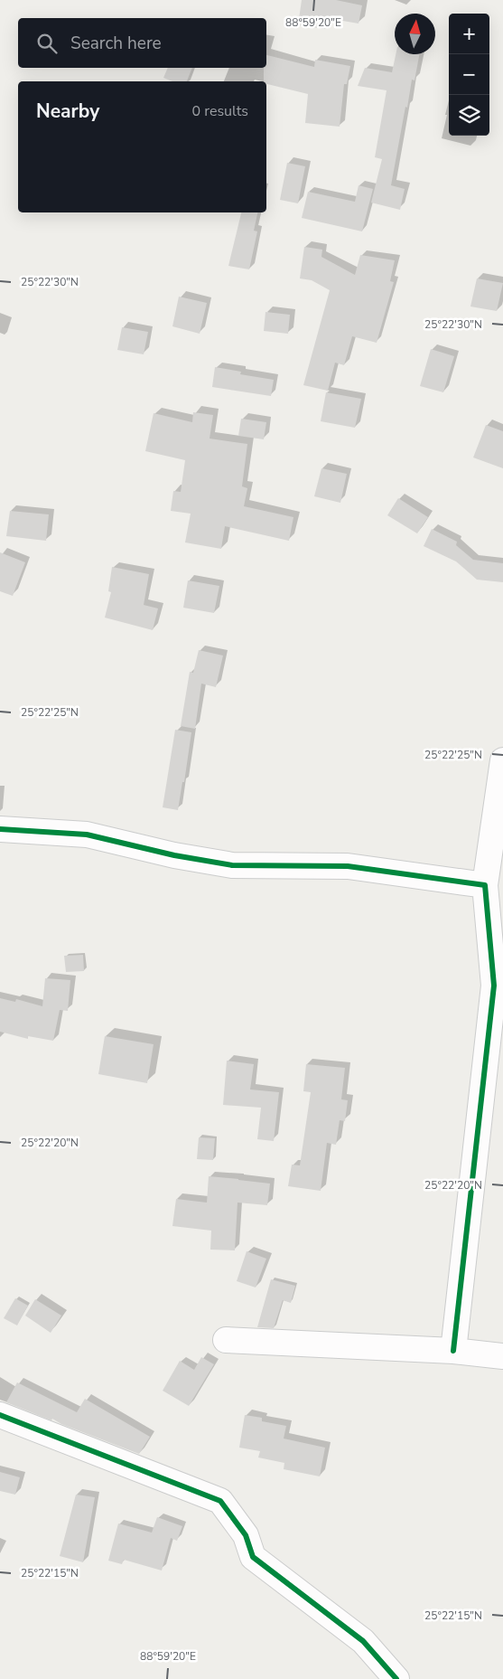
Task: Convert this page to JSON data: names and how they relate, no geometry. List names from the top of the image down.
{
  "north": "top",
  "page": {
    "map_buttons": ["+", "−"],
    "search": "Search here",
    "heading": ["Nearby", "0 results"]
  },
  "coordinates": [
    "88°59'20\"E",
    "25°22'30\"N",
    "25°22'25\"N",
    "25°22'20\"N",
    "25°22'15\"N"
  ]
}
